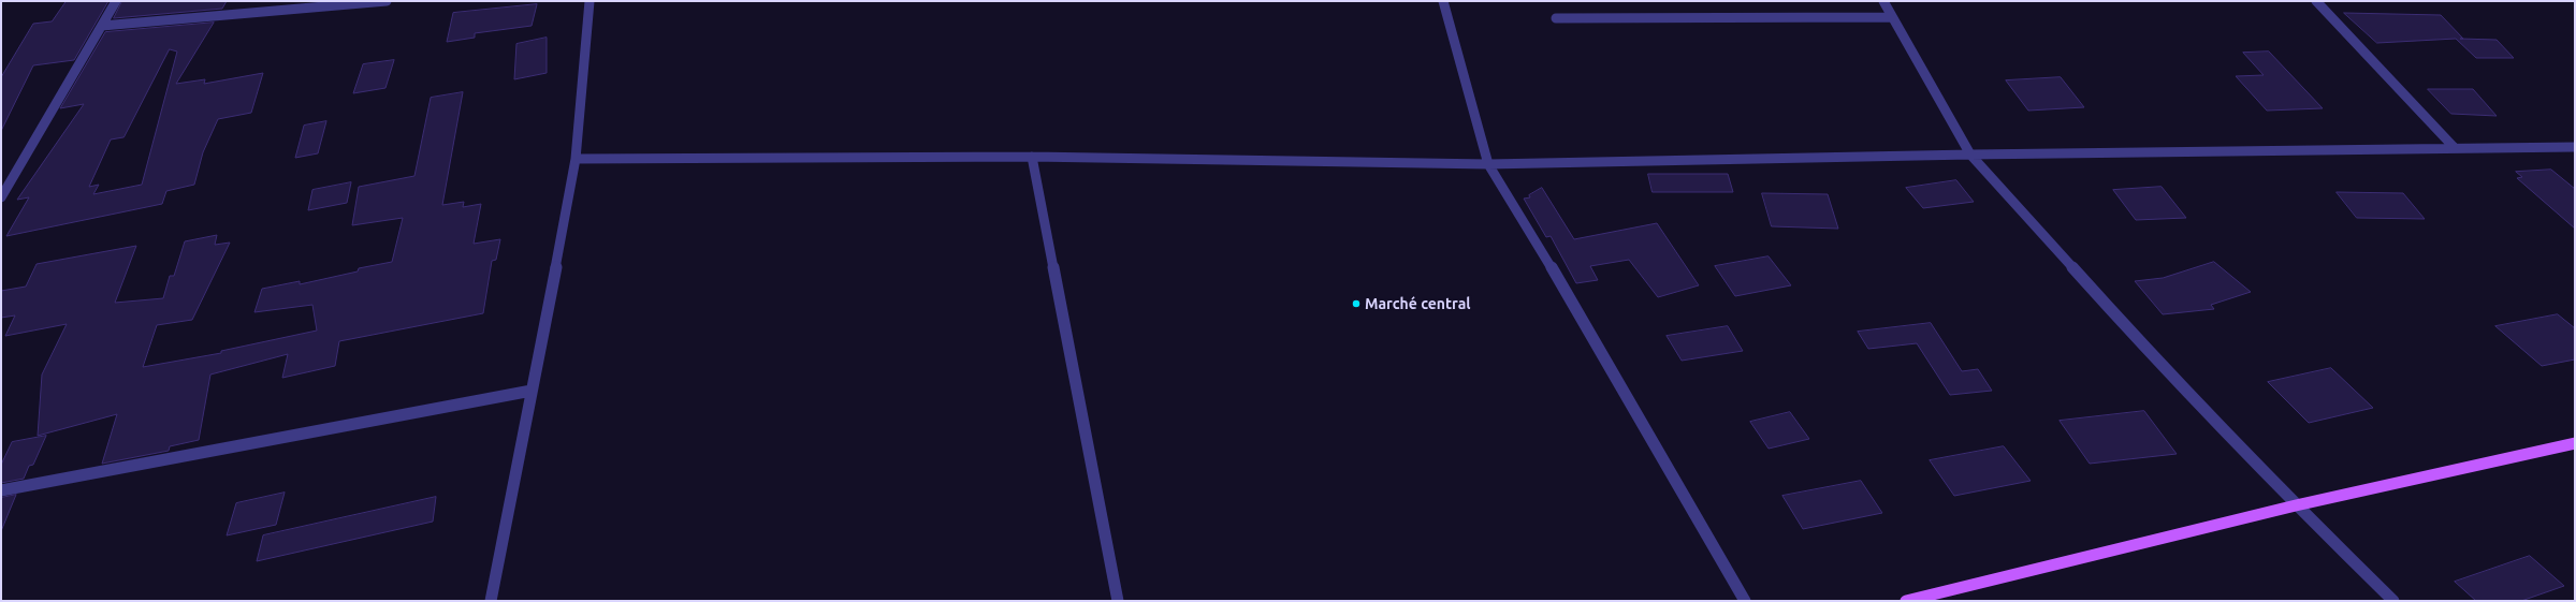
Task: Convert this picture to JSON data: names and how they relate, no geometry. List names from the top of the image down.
{
  "places": ["Marché central"]
}
